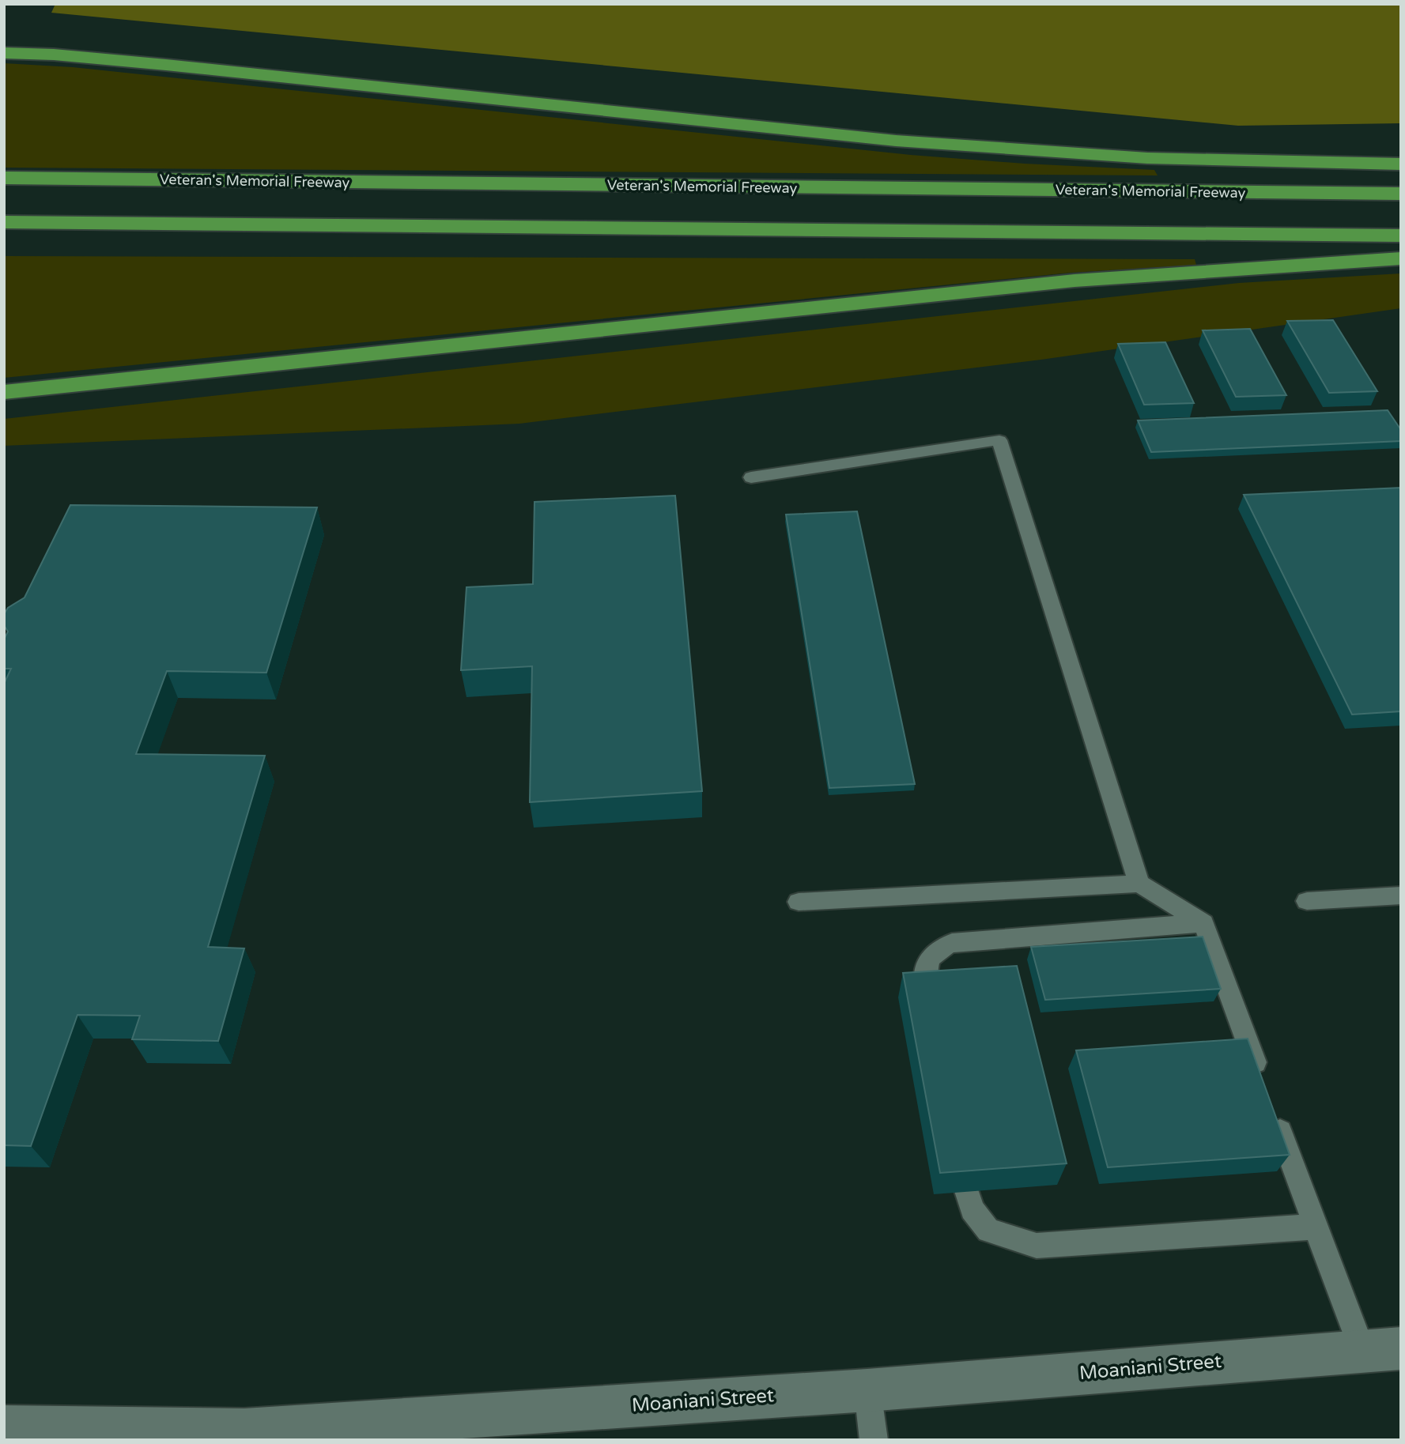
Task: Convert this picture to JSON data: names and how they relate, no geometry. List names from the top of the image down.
{
  "streets": {
    "highway": ["Veteran's Memorial Freeway"],
    "street": ["Moaniani Street"]
  }
}
